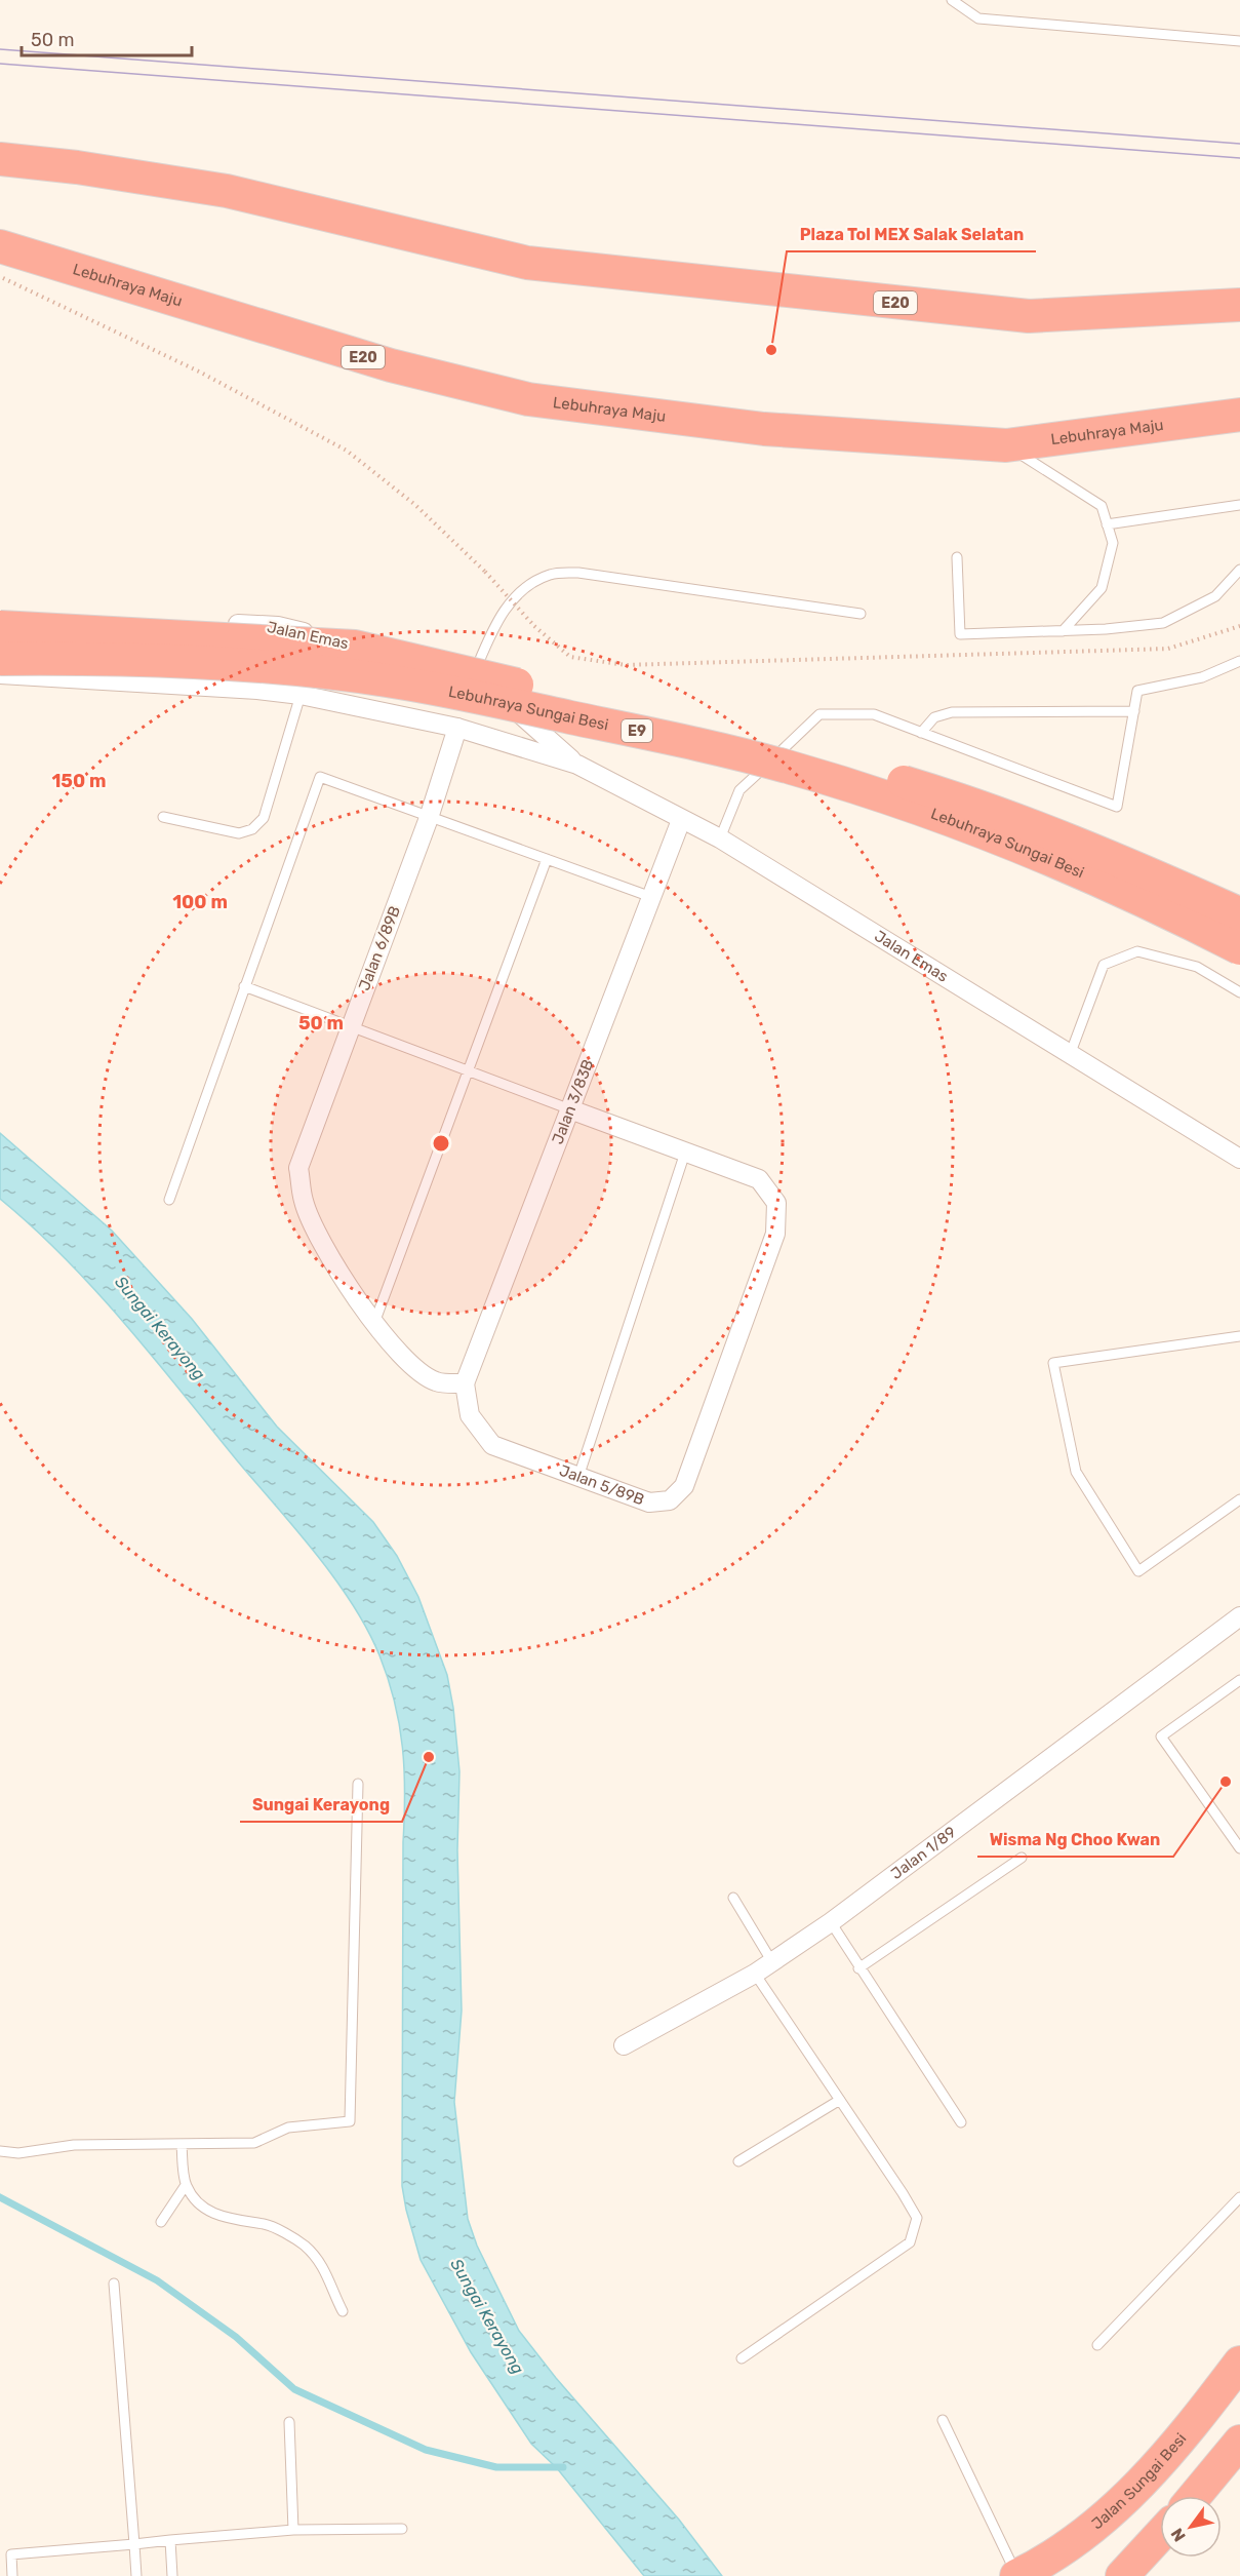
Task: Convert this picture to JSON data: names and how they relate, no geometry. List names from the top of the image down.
{
  "streets": {
    "highway": [
      "Lebuhraya Maju",
      "E20",
      "Lebuhraya Sungai Besi",
      "E9",
      "Jalan Sungai Besi"
    ],
    "street": [
      "Jalan Emas",
      "Jalan 6/89B",
      "Jalan 3/83B",
      "Jalan 5/89B",
      "Jalan 1/89"
    ]
  },
  "crossings": [
    ["Jalan Emas", "Jalan 6/89B"],
    ["Jalan Emas", "Jalan 3/83B"],
    ["Jalan 3/83B", "Jalan 5/89B"]
  ],
  "water": ["Sungai Kerayong"],
  "places": ["Plaza Tol MEX Salak Selatan", "Sungai Kerayong", "Wisma Ng Choo Kwan"],
  "scale_bar": "50 m",
  "north": "bottom left",
  "rings": ["150 m", "100 m", "50 m"]
}
